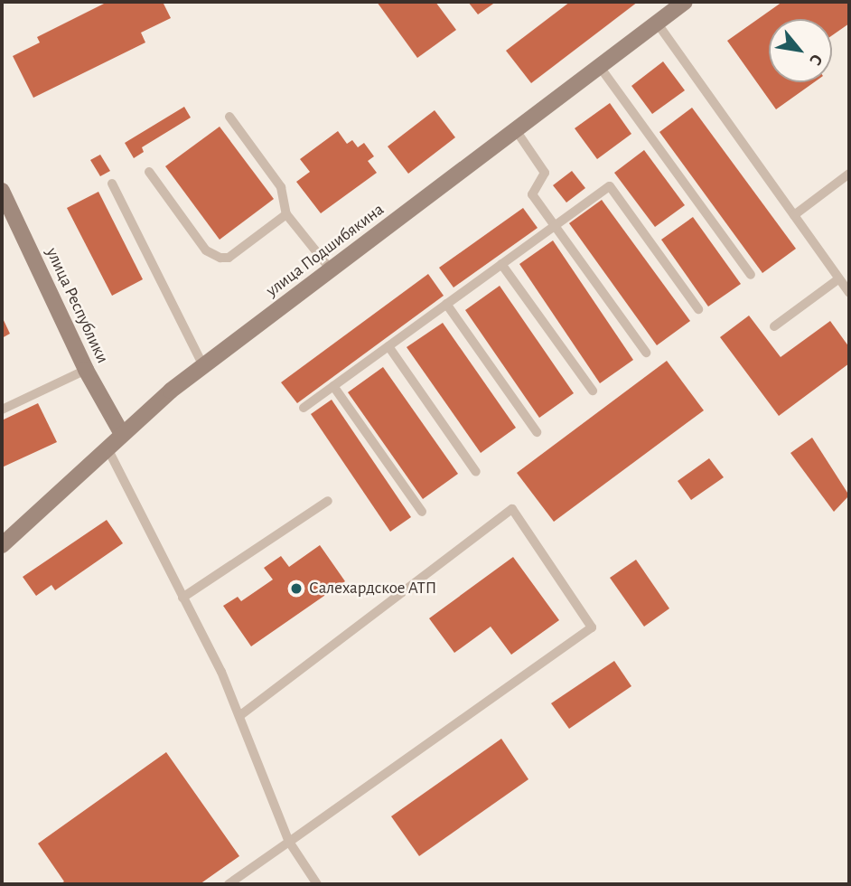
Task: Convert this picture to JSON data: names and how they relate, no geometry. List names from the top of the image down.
{
  "streets": {
    "main road": ["улица Подшибякина", "улица Республики"]
  },
  "crossings": [
    ["улица Подшибякина", "улица Республики"]
  ],
  "places": ["Салехардское АТП"],
  "north": "bottom right"
}
